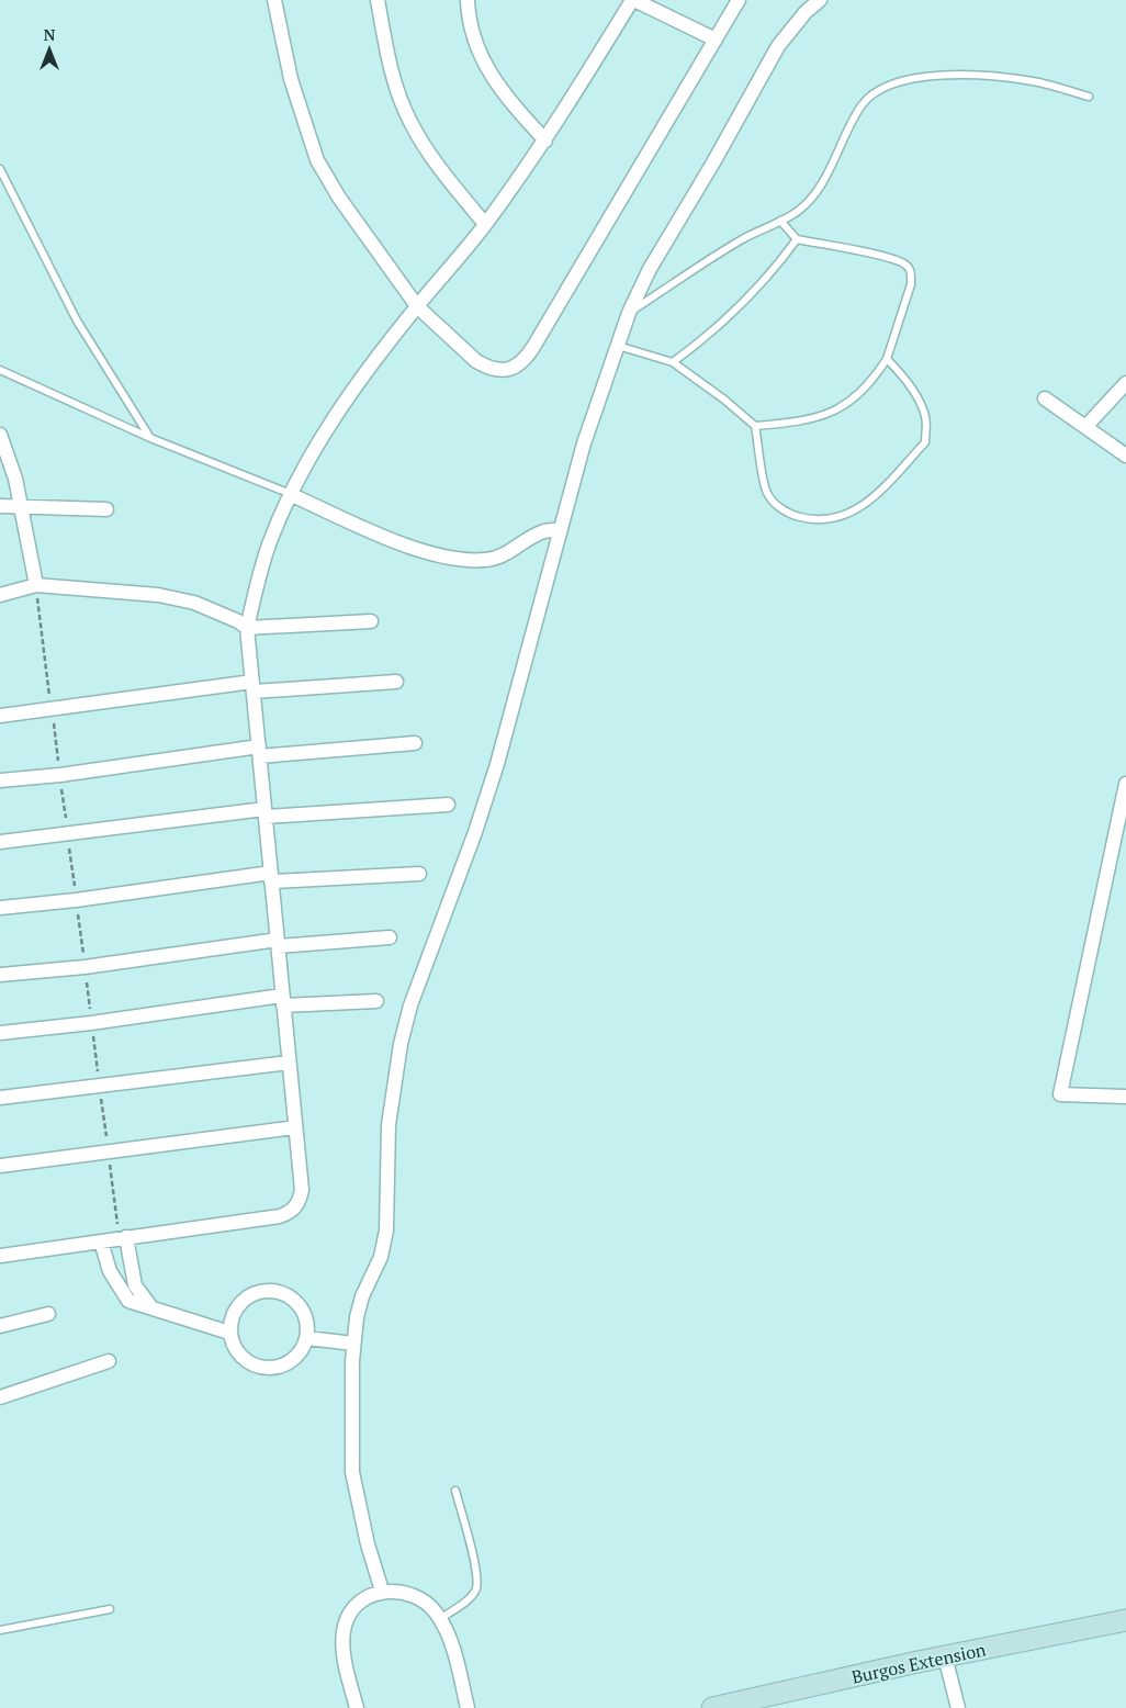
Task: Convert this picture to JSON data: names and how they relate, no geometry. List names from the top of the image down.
{
  "streets": {
    "main road": ["Burgos Extension"]
  },
  "north": "top"
}
